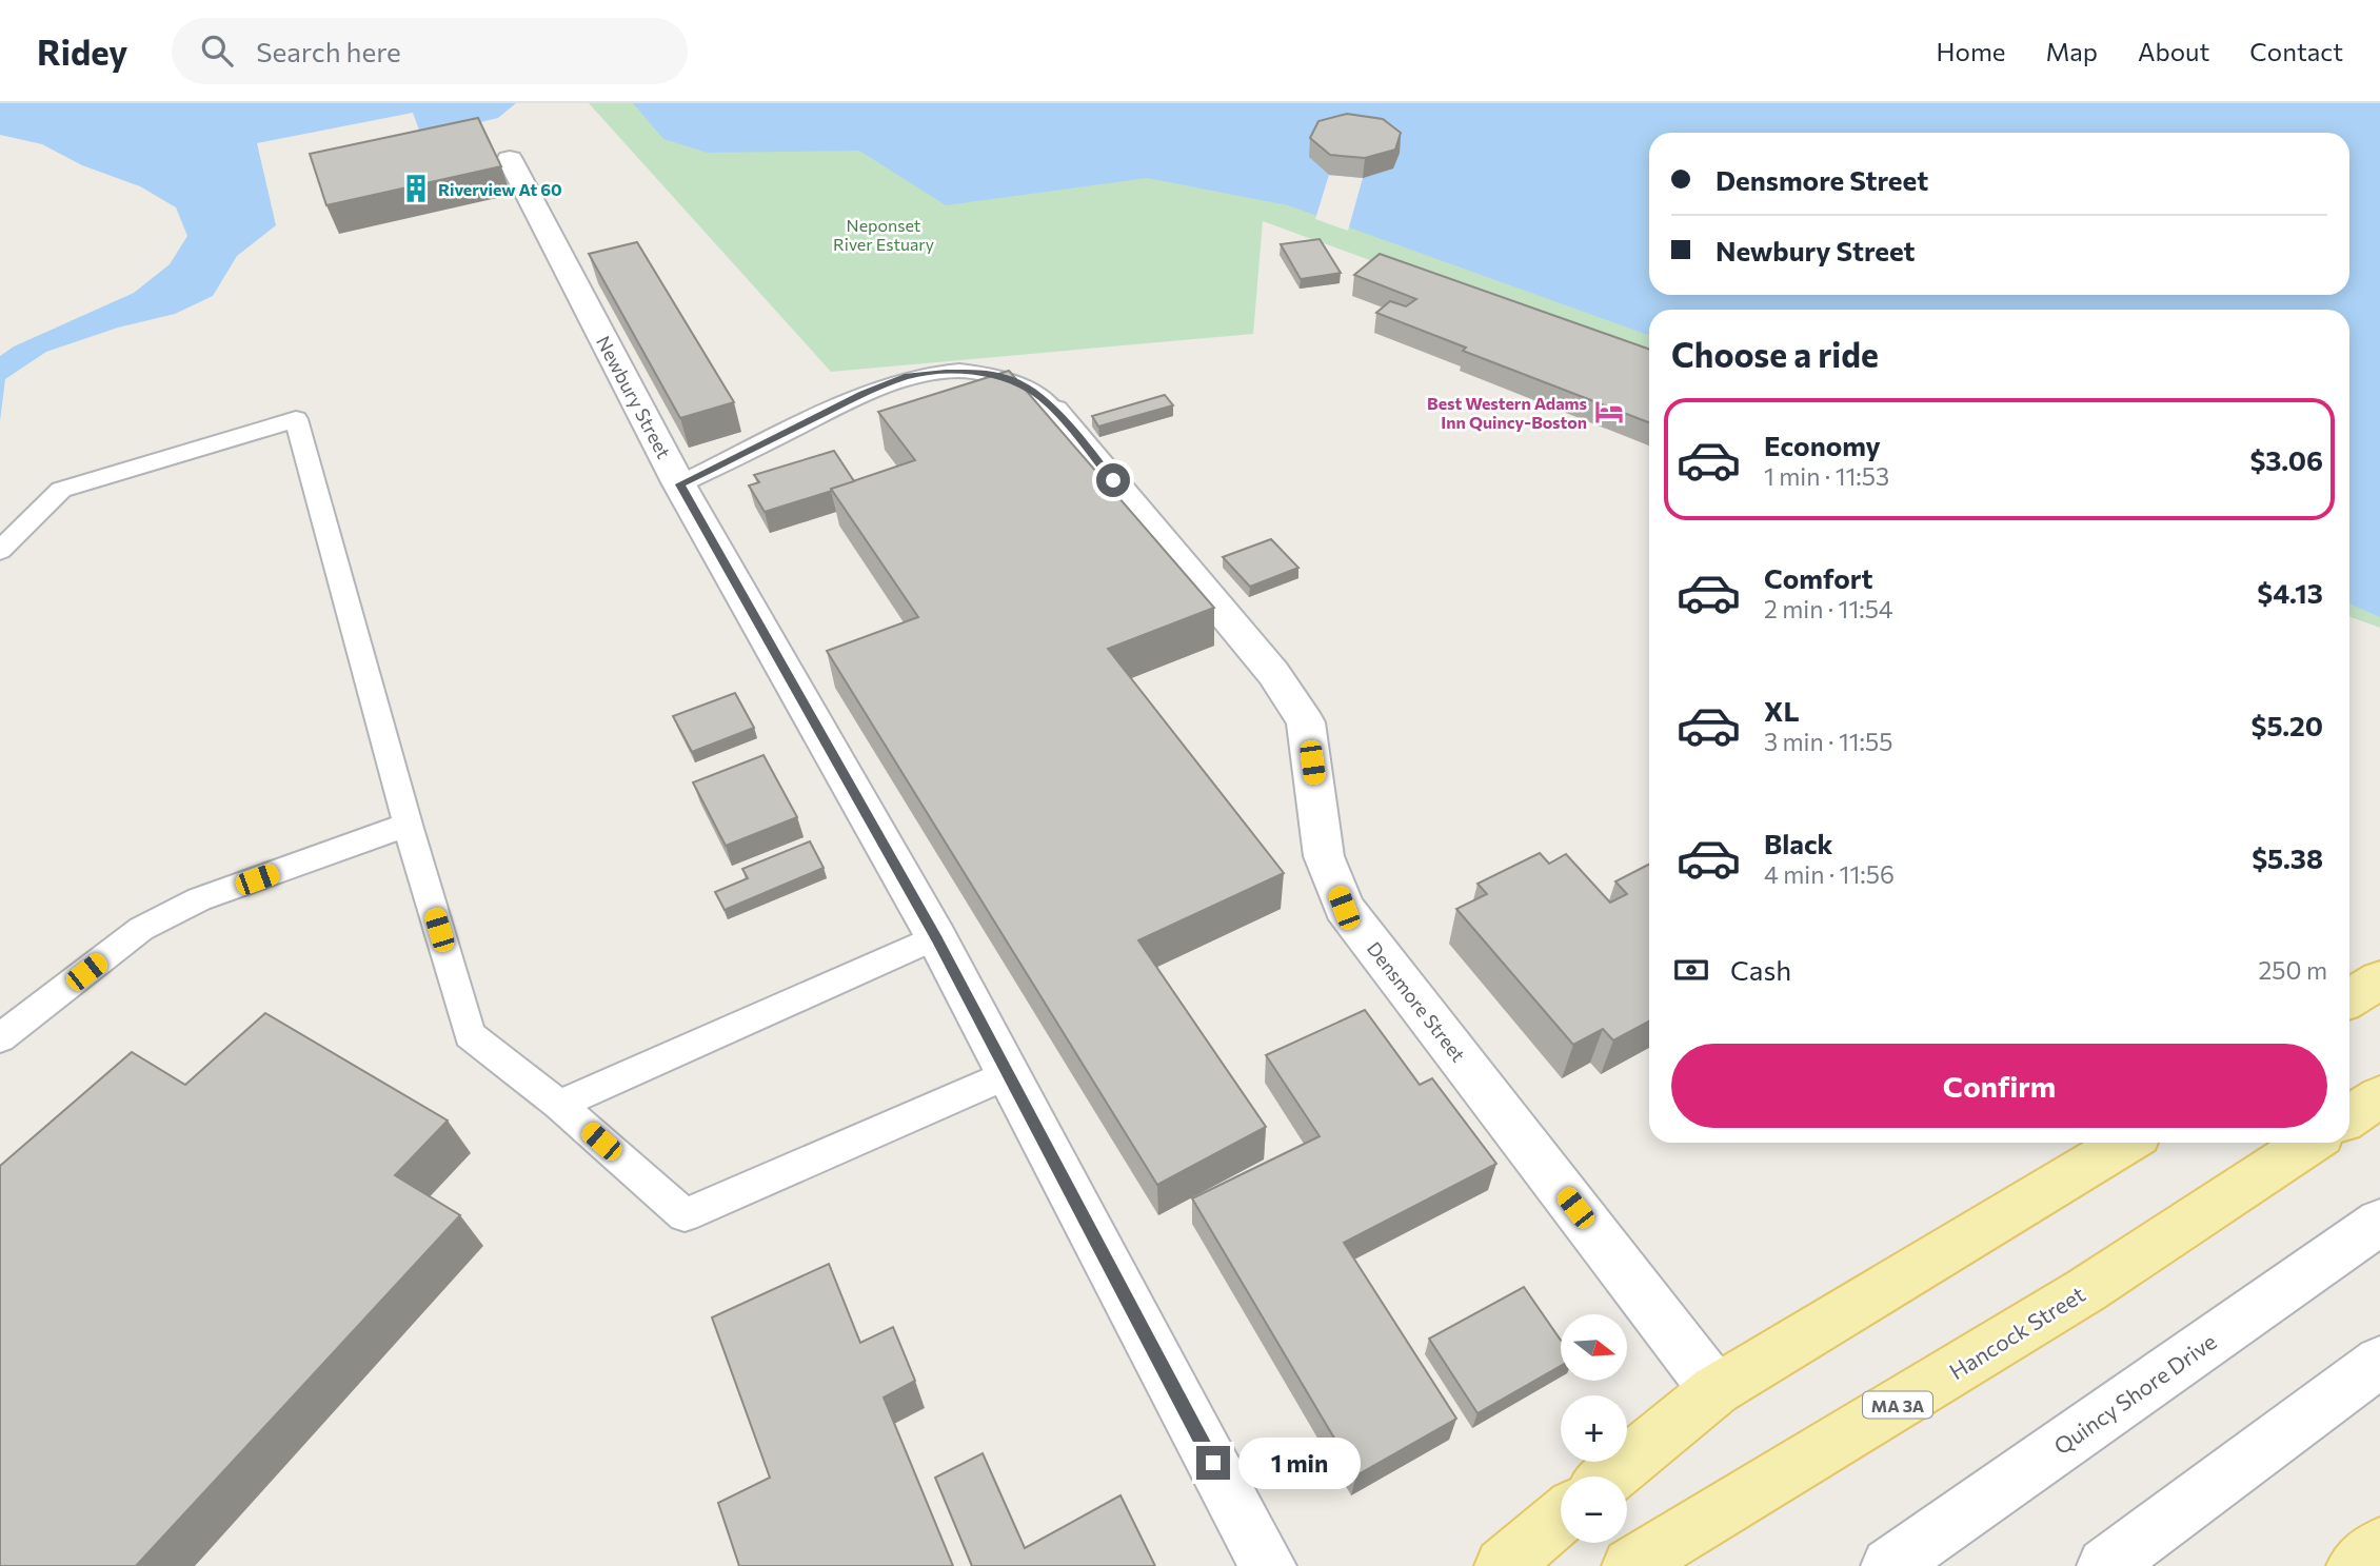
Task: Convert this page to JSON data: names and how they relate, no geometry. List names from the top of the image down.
{
  "streets": {
    "main road": ["Hancock Street", "MA 3A"],
    "street": ["Newbury Street", "Densmore Street", "Quincy Shore Drive"]
  },
  "parks": ["Neponset River Estuary"],
  "places": {
    "building": ["Riverview At 60"],
    "hotel": ["Best Western Adams Inn Quincy-Boston"]
  },
  "north": "right",
  "page": {
    "header": "Ridey",
    "search": "Search here",
    "nav": [
      "Home",
      "Map",
      "About",
      "Contact"
    ],
    "banner": ["Densmore Street", "Newbury Street"],
    "heading": "Choose a ride",
    "list": [
      {
        "name": "Economy",
        "note": "1 min · 11:53",
        "value": "$3.06"
      },
      {
        "name": "Comfort",
        "note": "2 min · 11:54",
        "value": "$4.13"
      },
      {
        "name": "XL",
        "note": "3 min · 11:55",
        "value": "$5.20"
      },
      {
        "name": "Black",
        "note": "4 min · 11:56",
        "value": "$5.38"
      }
    ],
    "pay": ["Cash", "250 m"],
    "buttons": "Confirm",
    "map_buttons": ["+", "−"],
    "bubble": "1 min"
  }
}
